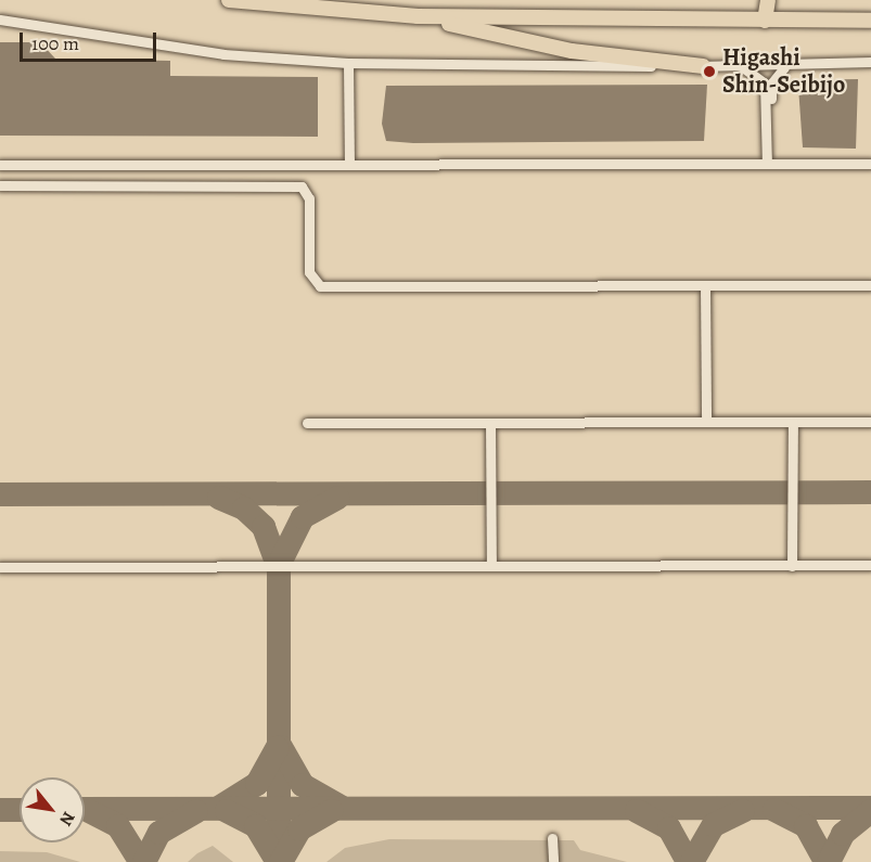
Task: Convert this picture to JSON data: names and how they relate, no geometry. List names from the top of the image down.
{
  "places": ["Higashi Shin-Seibijo"],
  "scale_bar": "100 m",
  "north": "bottom right"
}
